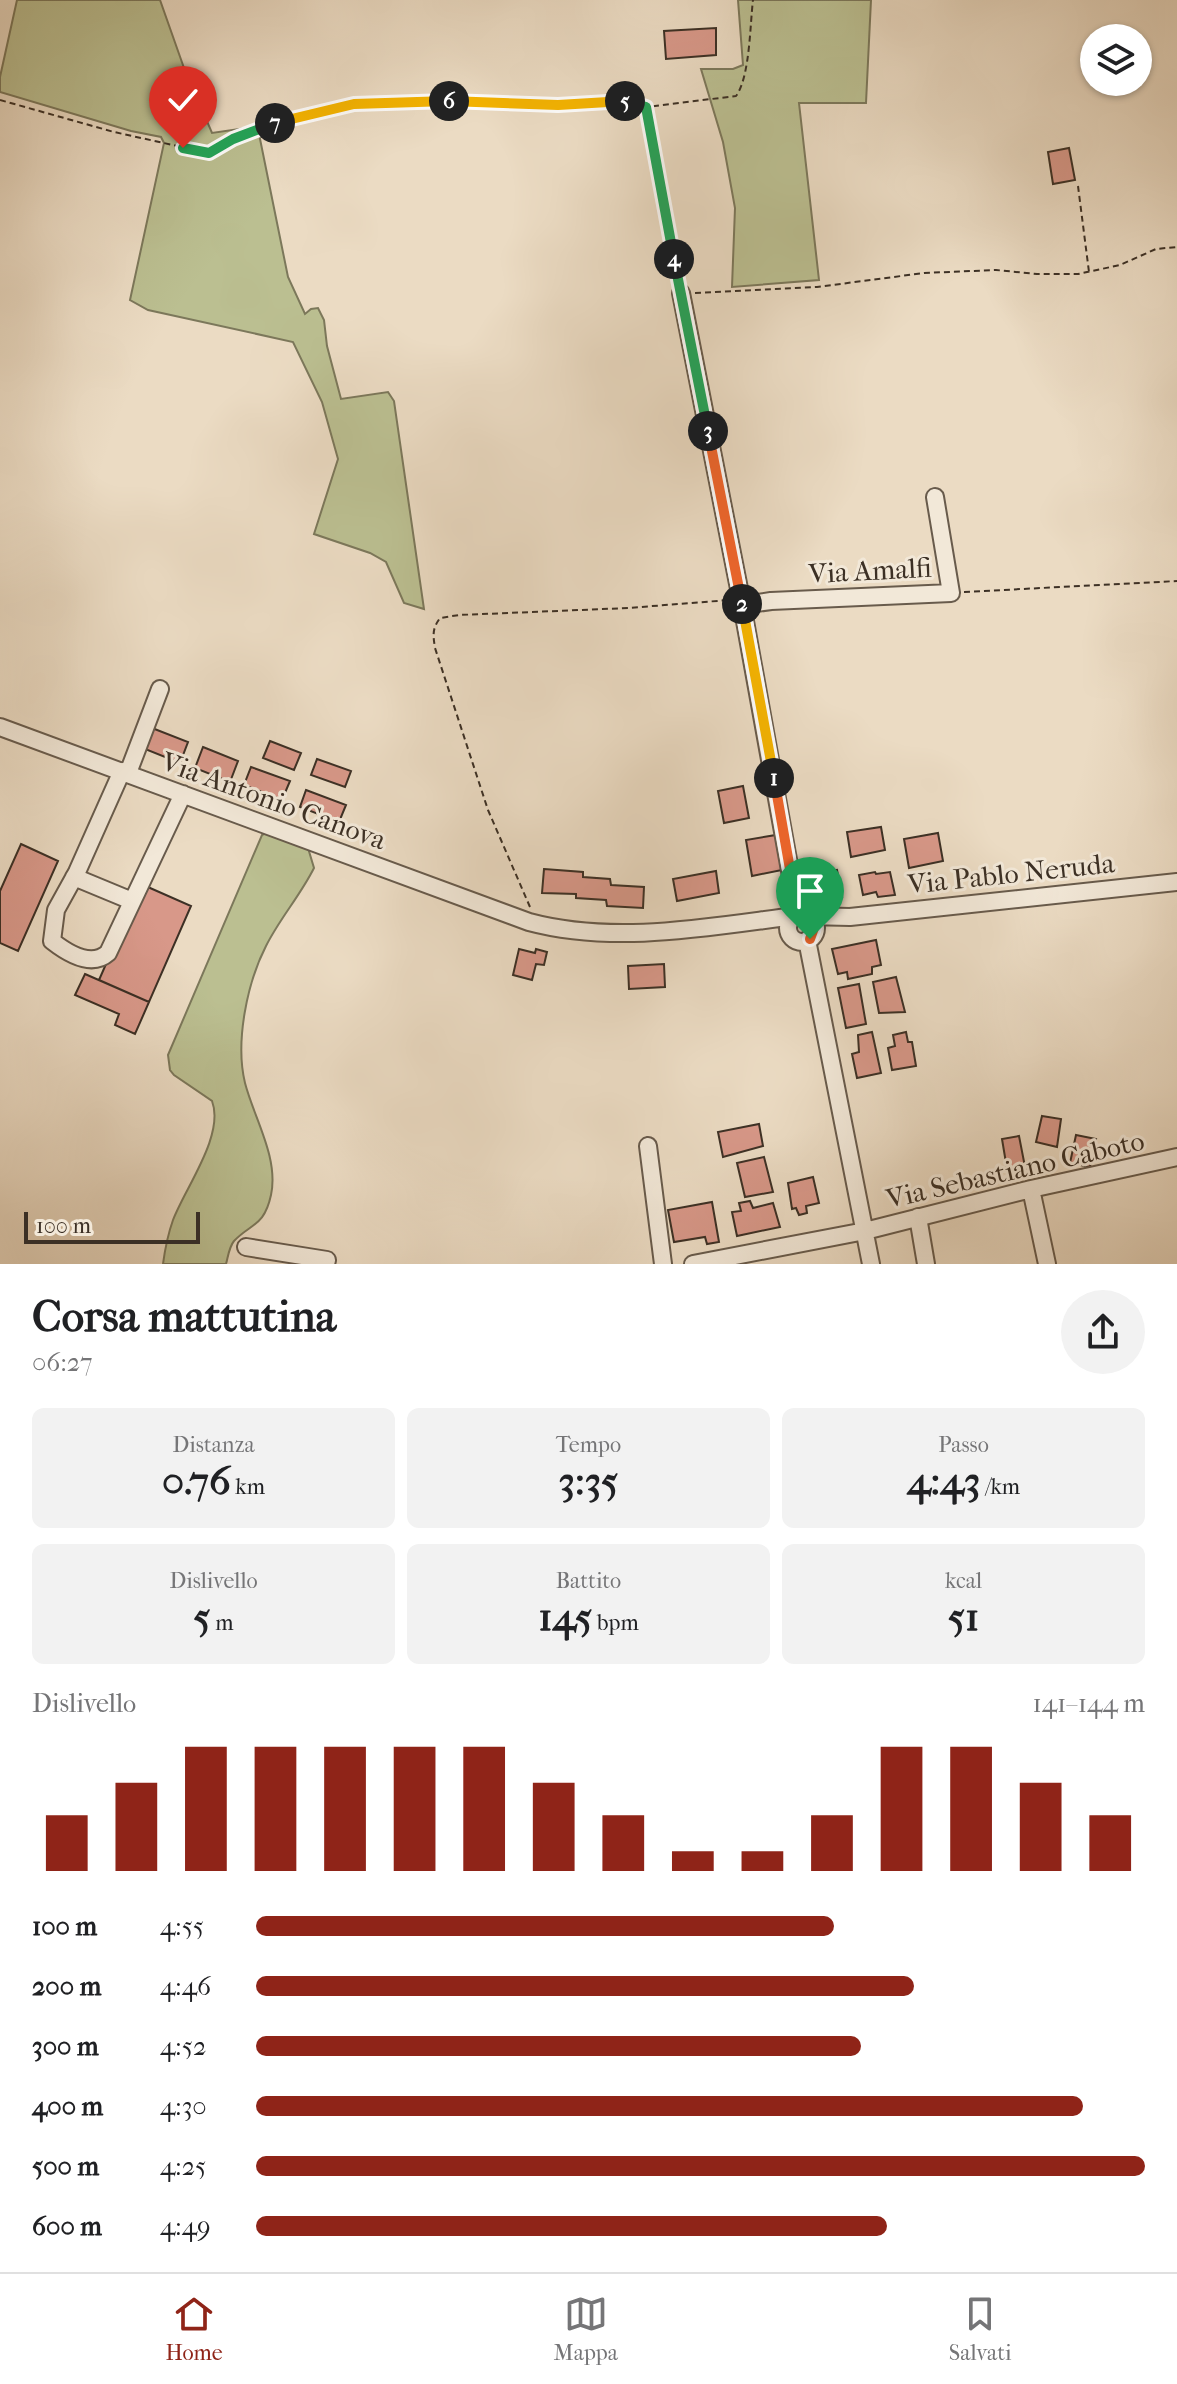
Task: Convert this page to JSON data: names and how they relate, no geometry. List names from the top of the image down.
{
  "streets": {
    "street": [
      "Via Amalfi",
      "Via Antonio Canova",
      "Via Pablo Neruda",
      "Via Sebastiano Caboto"
    ]
  },
  "crossings": [
    ["Via Antonio Canova", "Via Pablo Neruda"]
  ],
  "scale_bar": "100 m",
  "page": {
    "pins": [
      "5",
      "6",
      "7",
      "4",
      "3",
      "2",
      "1"
    ],
    "scale": "100 m",
    "heading": ["Corsa mattutina", "06:27"],
    "stats": [
      ["Distanza", "0.76 km"],
      ["Tempo", "3:35"],
      ["Passo", "4:43 /km"],
      ["Dislivello", "5 m"],
      ["Battito", "145 bpm"],
      ["kcal", "51"]
    ],
    "chart": ["Dislivello", "141–144 m"],
    "list": [
      {
        "name": "100 m",
        "note": "4:55"
      },
      {
        "name": "200 m",
        "note": "4:46"
      },
      {
        "name": "300 m",
        "note": "4:52"
      },
      {
        "name": "400 m",
        "note": "4:30"
      },
      {
        "name": "500 m",
        "note": "4:25"
      },
      {
        "name": "600 m",
        "note": "4:49"
      }
    ],
    "tabs": ["Home", "Mappa", "Salvati"]
  }
}
